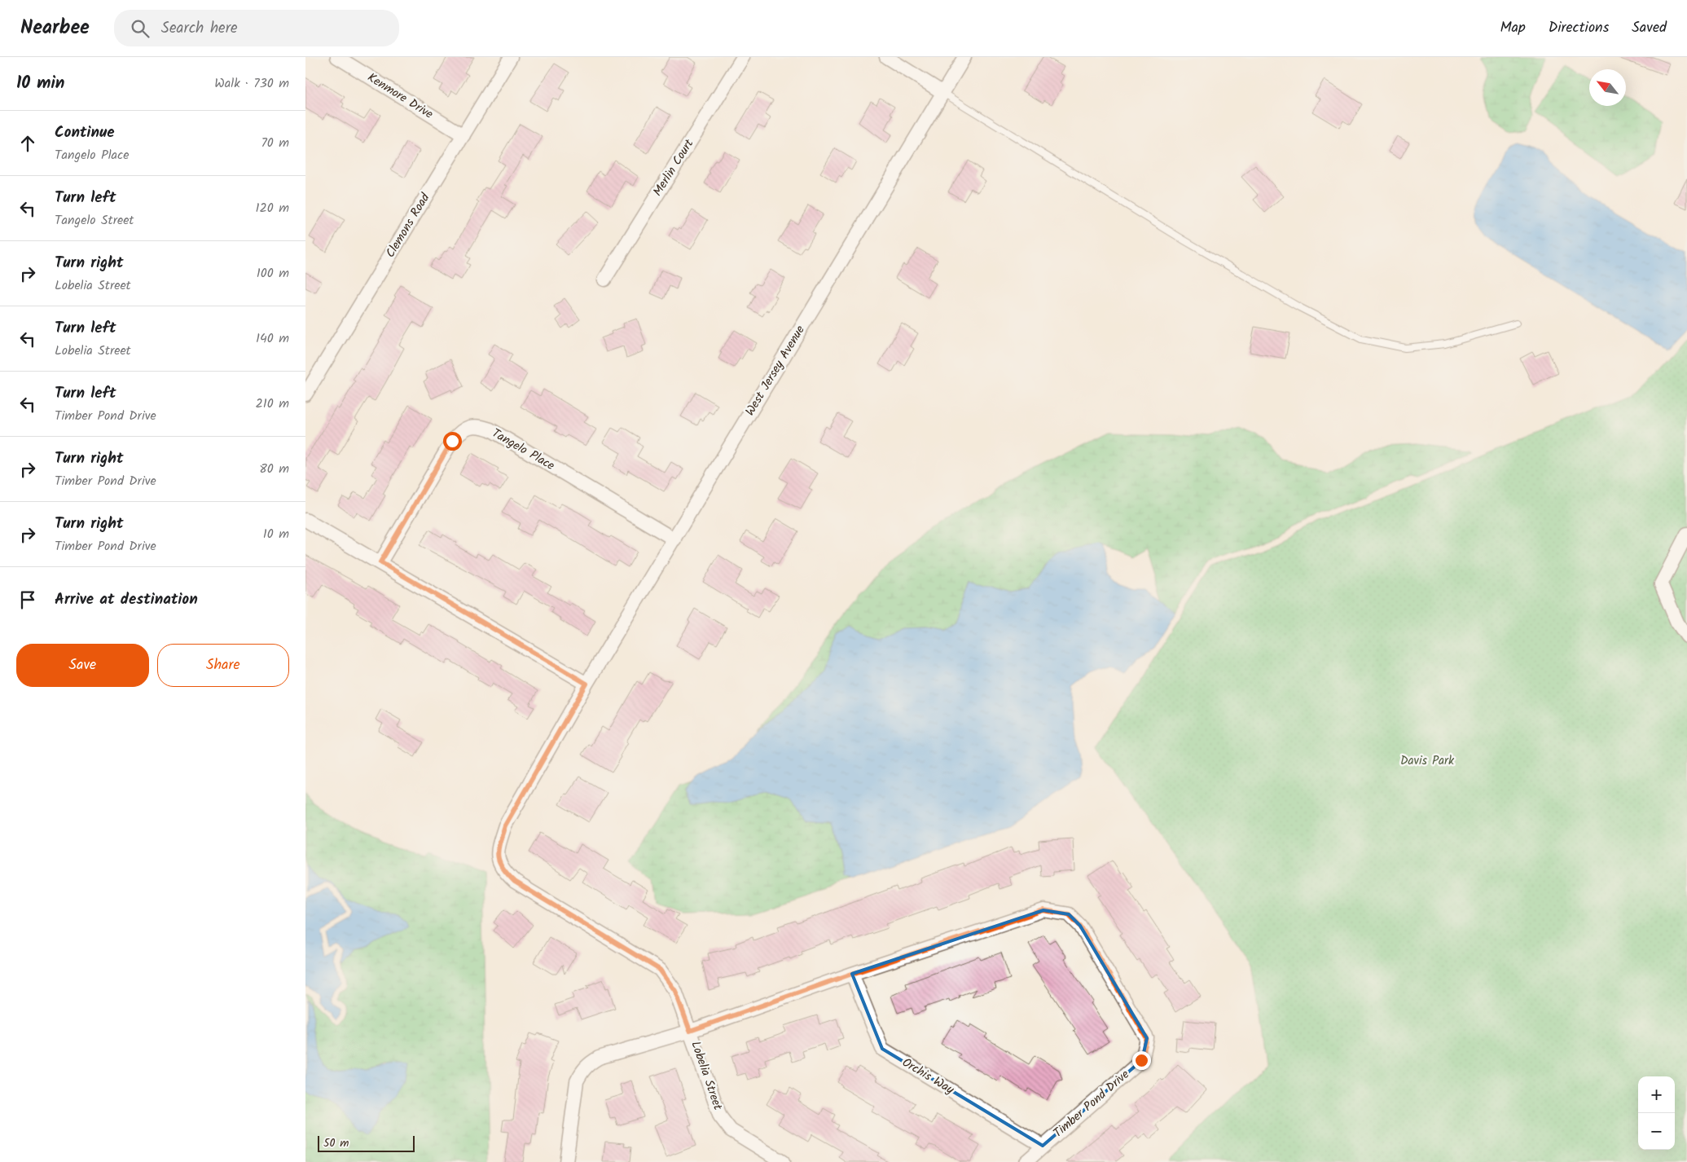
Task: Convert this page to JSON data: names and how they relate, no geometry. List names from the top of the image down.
{
  "streets": {
    "street": [
      "Kenmore Drive",
      "Merlin Court",
      "Clemons Road",
      "West Jersey Avenue",
      "Tangelo Place",
      "Lobelia Street",
      "Orchis Way",
      "Timber Pond Drive"
    ]
  },
  "crossings": [
    ["Kenmore Drive", "Clemons Road"],
    ["West Jersey Avenue", "Tangelo Place"],
    ["West Jersey Avenue", "Lobelia Street"],
    ["Lobelia Street", "Timber Pond Drive"],
    ["Orchis Way", "Timber Pond Drive"]
  ],
  "parks": ["Davis Park"],
  "scale_bar": "50 m",
  "north": "top left",
  "page": {
    "header": "Nearbee",
    "search": "Search here",
    "nav": ["Map", "Directions", "Saved"],
    "heading": ["10 min", "Walk · 730 m"],
    "list": [
      ["Continue", "Tangelo Place", "70 m"],
      ["Turn left", "Tangelo Street", "120 m"],
      ["Turn right", "Lobelia Street", "100 m"],
      ["Turn left", "Lobelia Street", "140 m"],
      ["Turn left", "Timber Pond Drive", "210 m"],
      ["Turn right", "Timber Pond Drive", "80 m"],
      ["Turn right", "Timber Pond Drive", "10 m"],
      "Arrive at destination"
    ],
    "buttons": ["Save", "Share"],
    "map_buttons": ["+", "−"],
    "scale": "50 m"
  }
}
